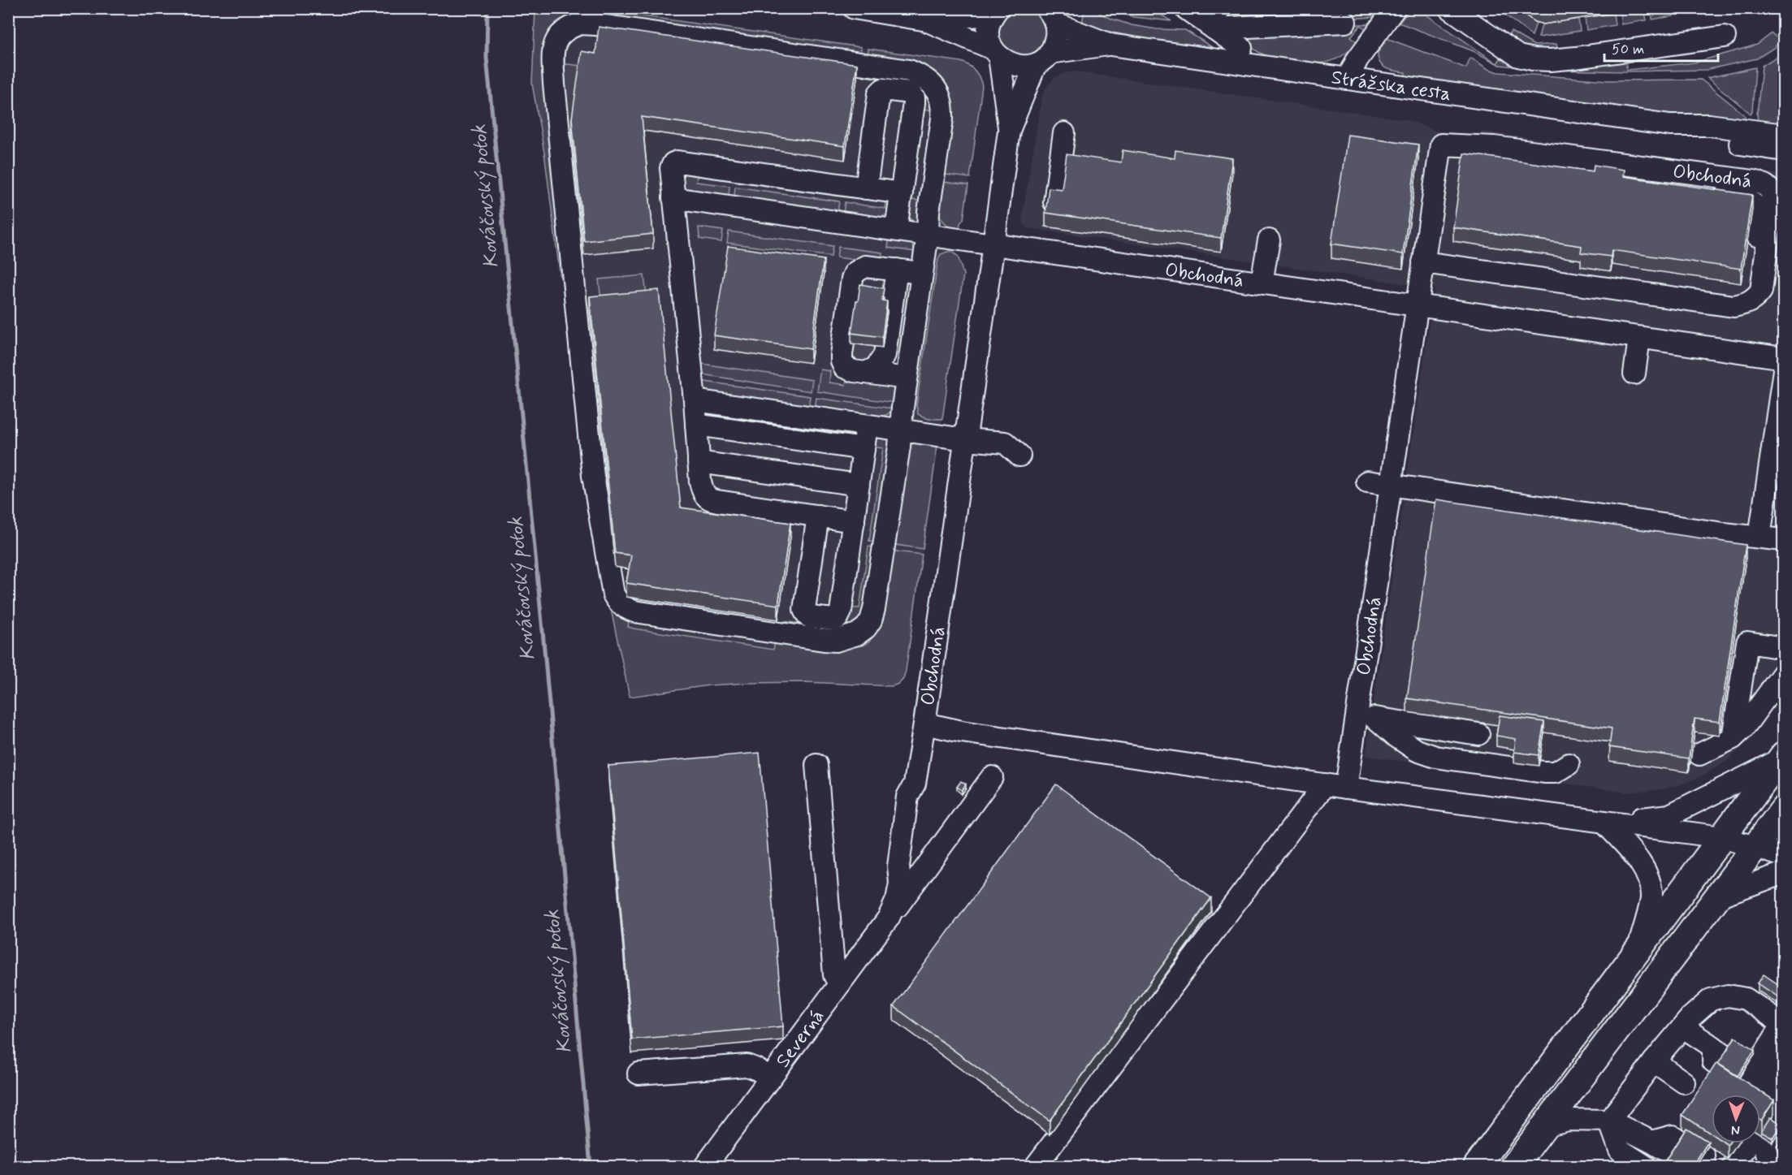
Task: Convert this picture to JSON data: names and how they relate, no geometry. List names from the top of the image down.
{
  "streets": {
    "street": ["Strážska cesta", "Obchodná", "Severná"]
  },
  "crossings": [
    ["Strážska cesta", "Obchodná"],
    ["Obchodná", "Severná"]
  ],
  "water": ["Kováčovský potok"],
  "scale_bar": "50 m",
  "north": "bottom"
}
